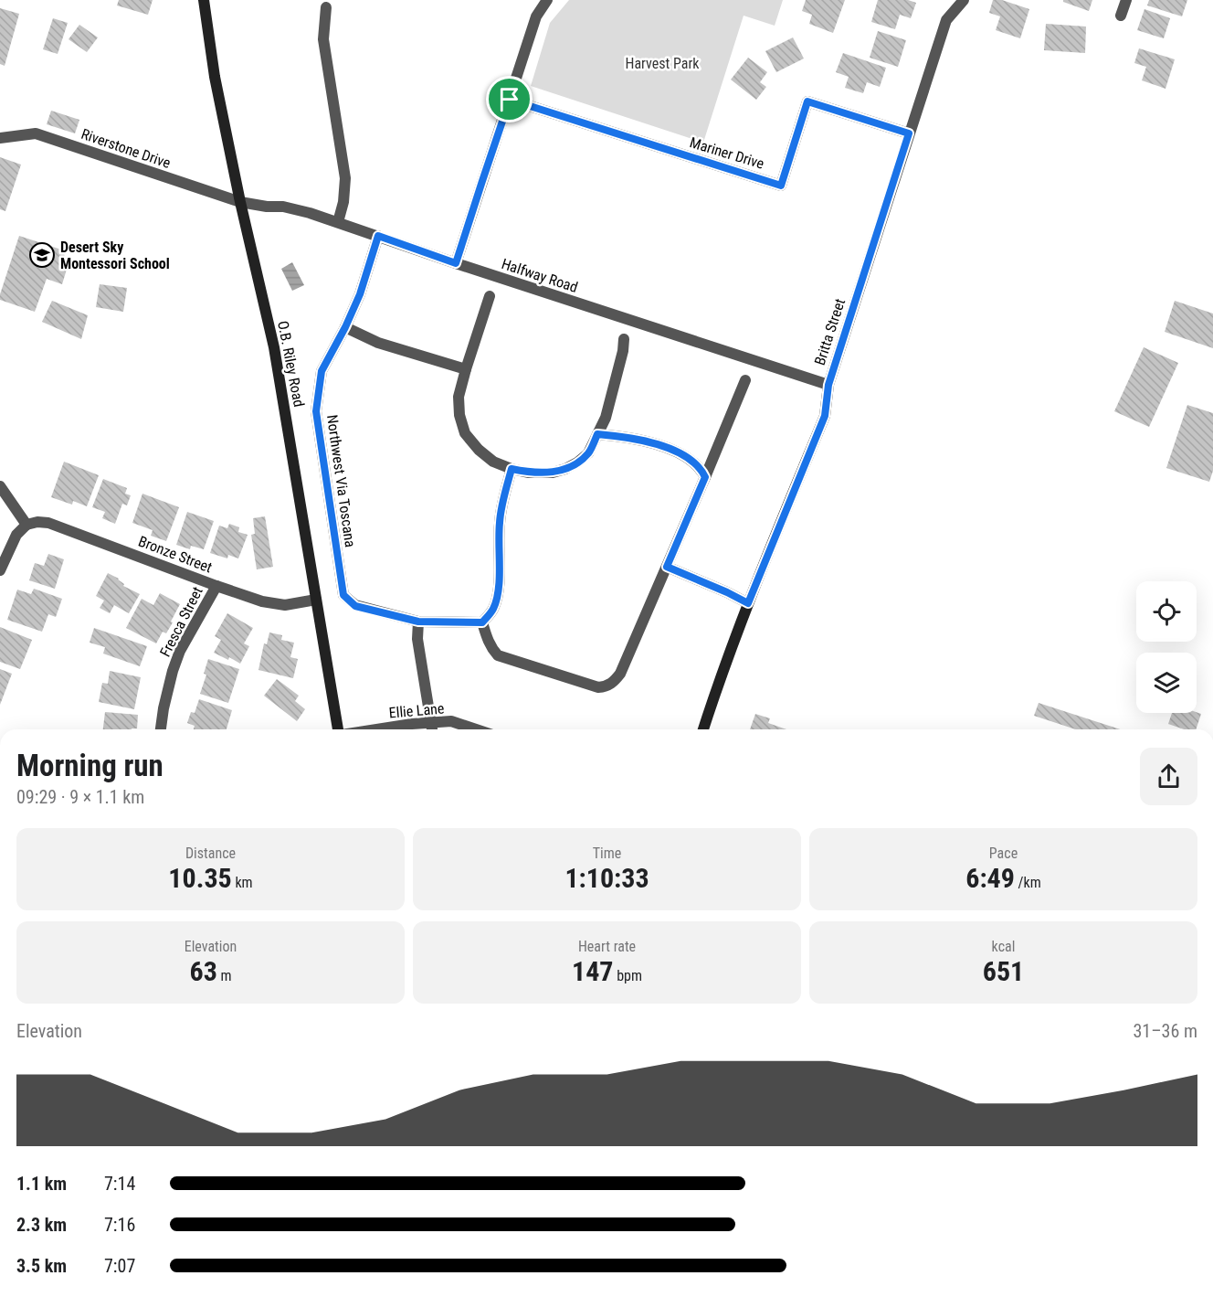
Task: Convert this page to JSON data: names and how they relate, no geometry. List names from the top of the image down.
{
  "streets": {
    "street": [
      "Riverstone Drive",
      "Mariner Drive",
      "Halfway Road",
      "Britta Street",
      "O.B. Riley Road",
      "Northwest Via Toscana",
      "Bronze Street",
      "Fresca Street",
      "Ellie Lane"
    ]
  },
  "crossings": [
    ["Riverstone Drive", "Halfway Road"],
    ["Riverstone Drive", "O.B. Riley Road"],
    ["Mariner Drive", "Britta Street"],
    ["Halfway Road", "Britta Street"],
    ["Halfway Road", "O.B. Riley Road"],
    ["Halfway Road", "Northwest Via Toscana"],
    ["O.B. Riley Road", "Bronze Street"],
    ["Bronze Street", "Fresca Street"]
  ],
  "parks": ["Harvest Park"],
  "places": {
    "school or university": ["Desert Sky Montessori School"]
  },
  "page": {
    "heading": ["Morning run", "09:29 · 9 × 1.1 km"],
    "stats": [
      ["Distance", "10.35 km"],
      ["Time", "1:10:33"],
      ["Pace", "6:49 /km"],
      ["Elevation", "63 m"],
      ["Heart rate", "147 bpm"],
      ["kcal", "651"]
    ],
    "chart": ["Elevation", "31–36 m"],
    "list": [
      {
        "name": "1.1 km",
        "note": "7:14"
      },
      {
        "name": "2.3 km",
        "note": "7:16"
      },
      {
        "name": "3.5 km",
        "note": "7:07"
      }
    ]
  }
}
